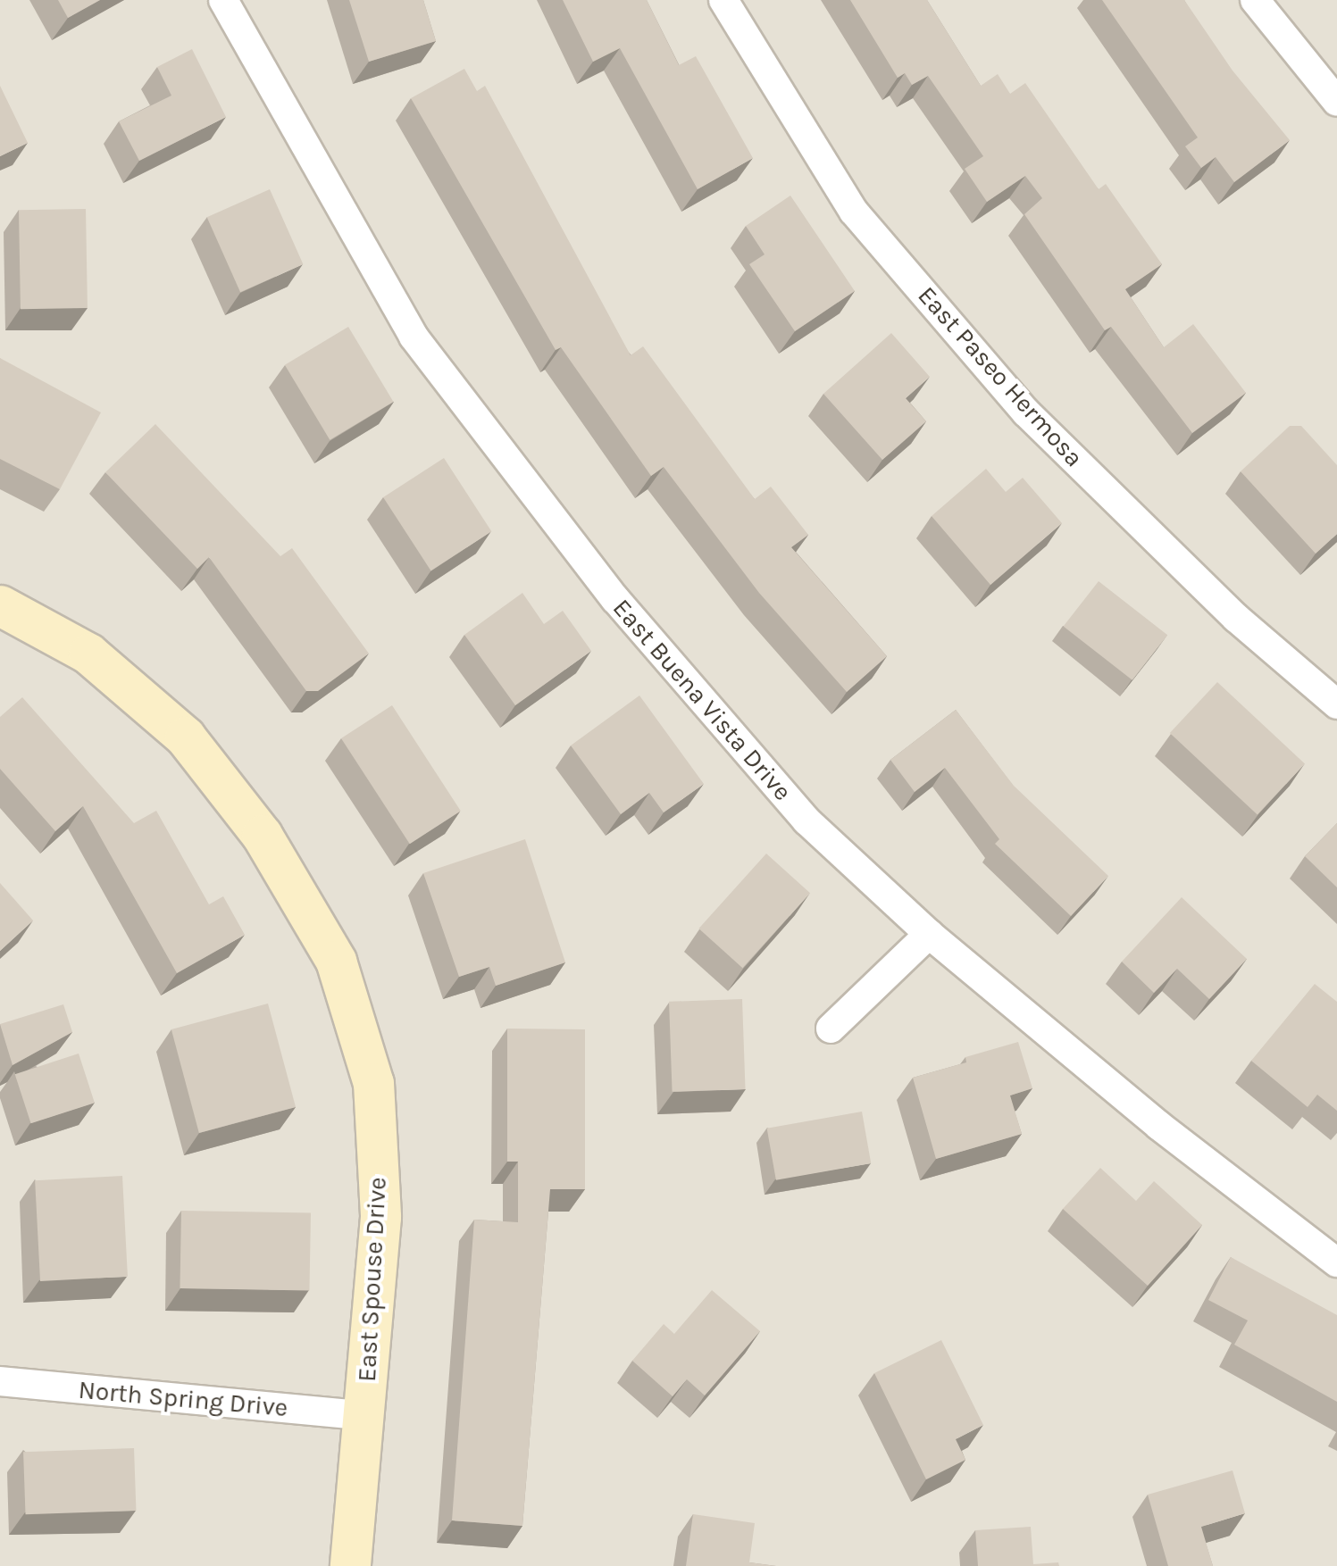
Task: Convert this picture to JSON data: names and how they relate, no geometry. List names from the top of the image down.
{
  "streets": {
    "main road": ["East Spouse Drive"],
    "street": ["East Paseo Hermosa", "East Buena Vista Drive", "North Spring Drive"]
  },
  "crossings": [
    ["East Spouse Drive", "North Spring Drive"]
  ]
}
